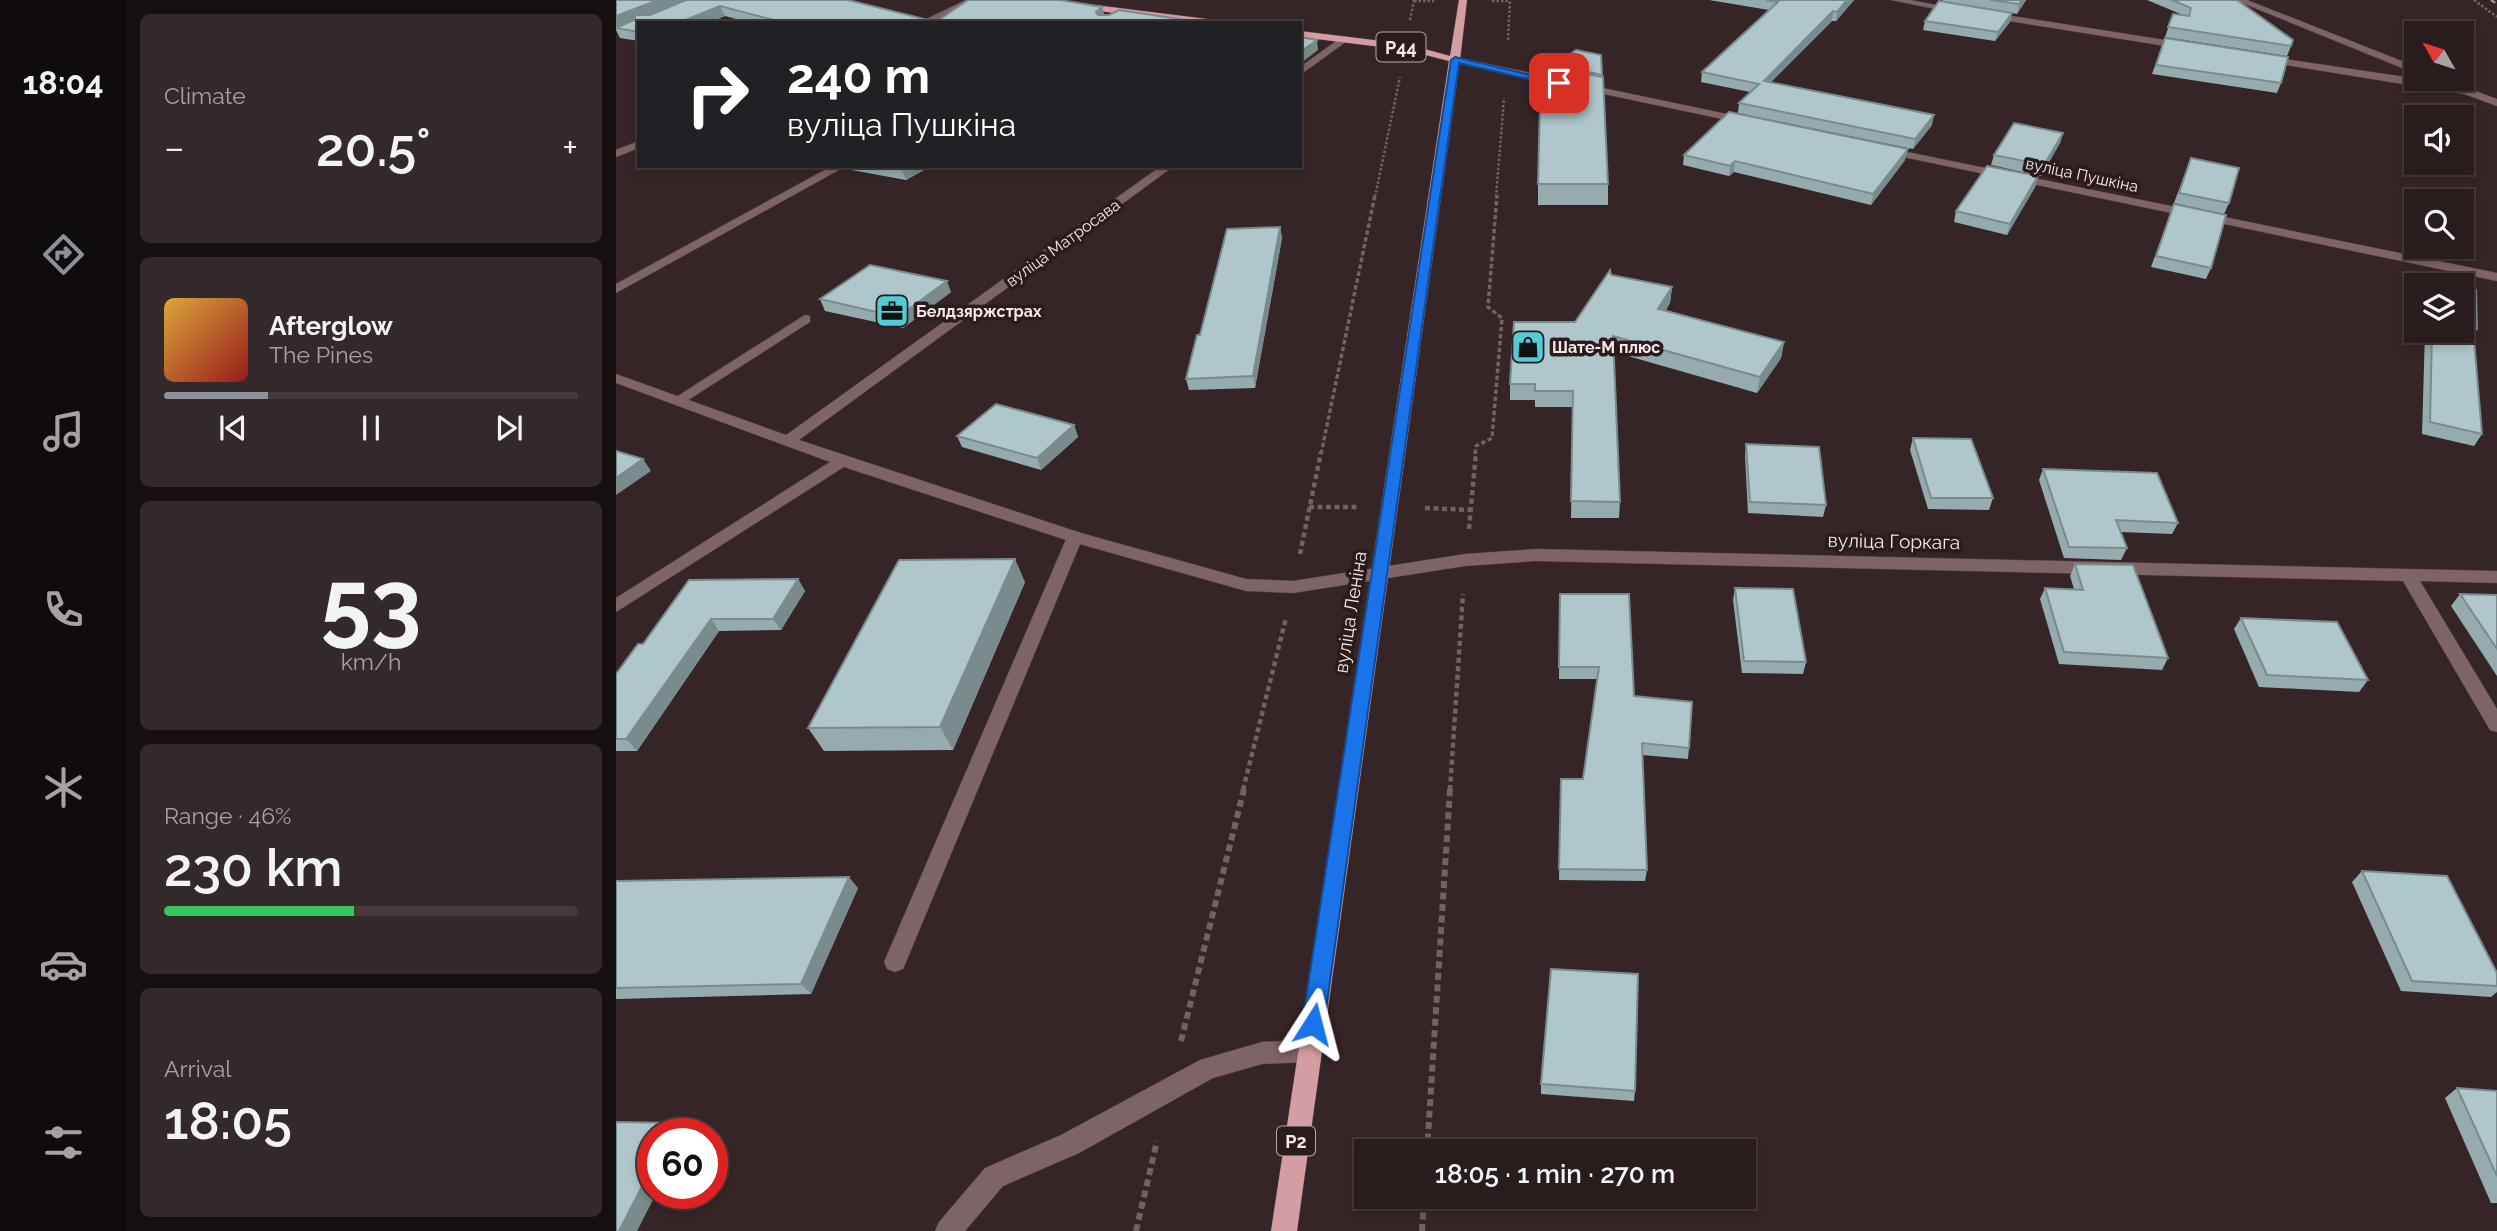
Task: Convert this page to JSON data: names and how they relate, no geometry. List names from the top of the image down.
{
  "streets": {
    "main road": ["Р44", "вуліца Леніна", "Р2"],
    "street": ["вуліца Пушкіна", "вуліца Матросава", "вуліца Горкага"]
  },
  "crossings": [
    ["Р44", "вуліца Леніна"],
    ["вуліца Матросава", "вуліца Горкага"],
    ["вуліца Горкага", "вуліца Леніна"]
  ],
  "places": {
    "office": ["Белдзяржстрах"],
    "shop": ["Шате-М плюс"]
  },
  "north": "top left",
  "page": {
    "tabs": "18:04",
    "tile": [
      "Climate",
      ["53", "km/h"],
      ["Range · 46%", "230 km"],
      ["Arrival", "18:05"]
    ],
    "turn": ["240 m", "вуліца Пушкіна"],
    "heat": ["−", "20.5°", "+"],
    "song": ["Afterglow", "The Pines"],
    "limit": "60",
    "trip": "18:05 · 1 min · 270 m"
  }
}
